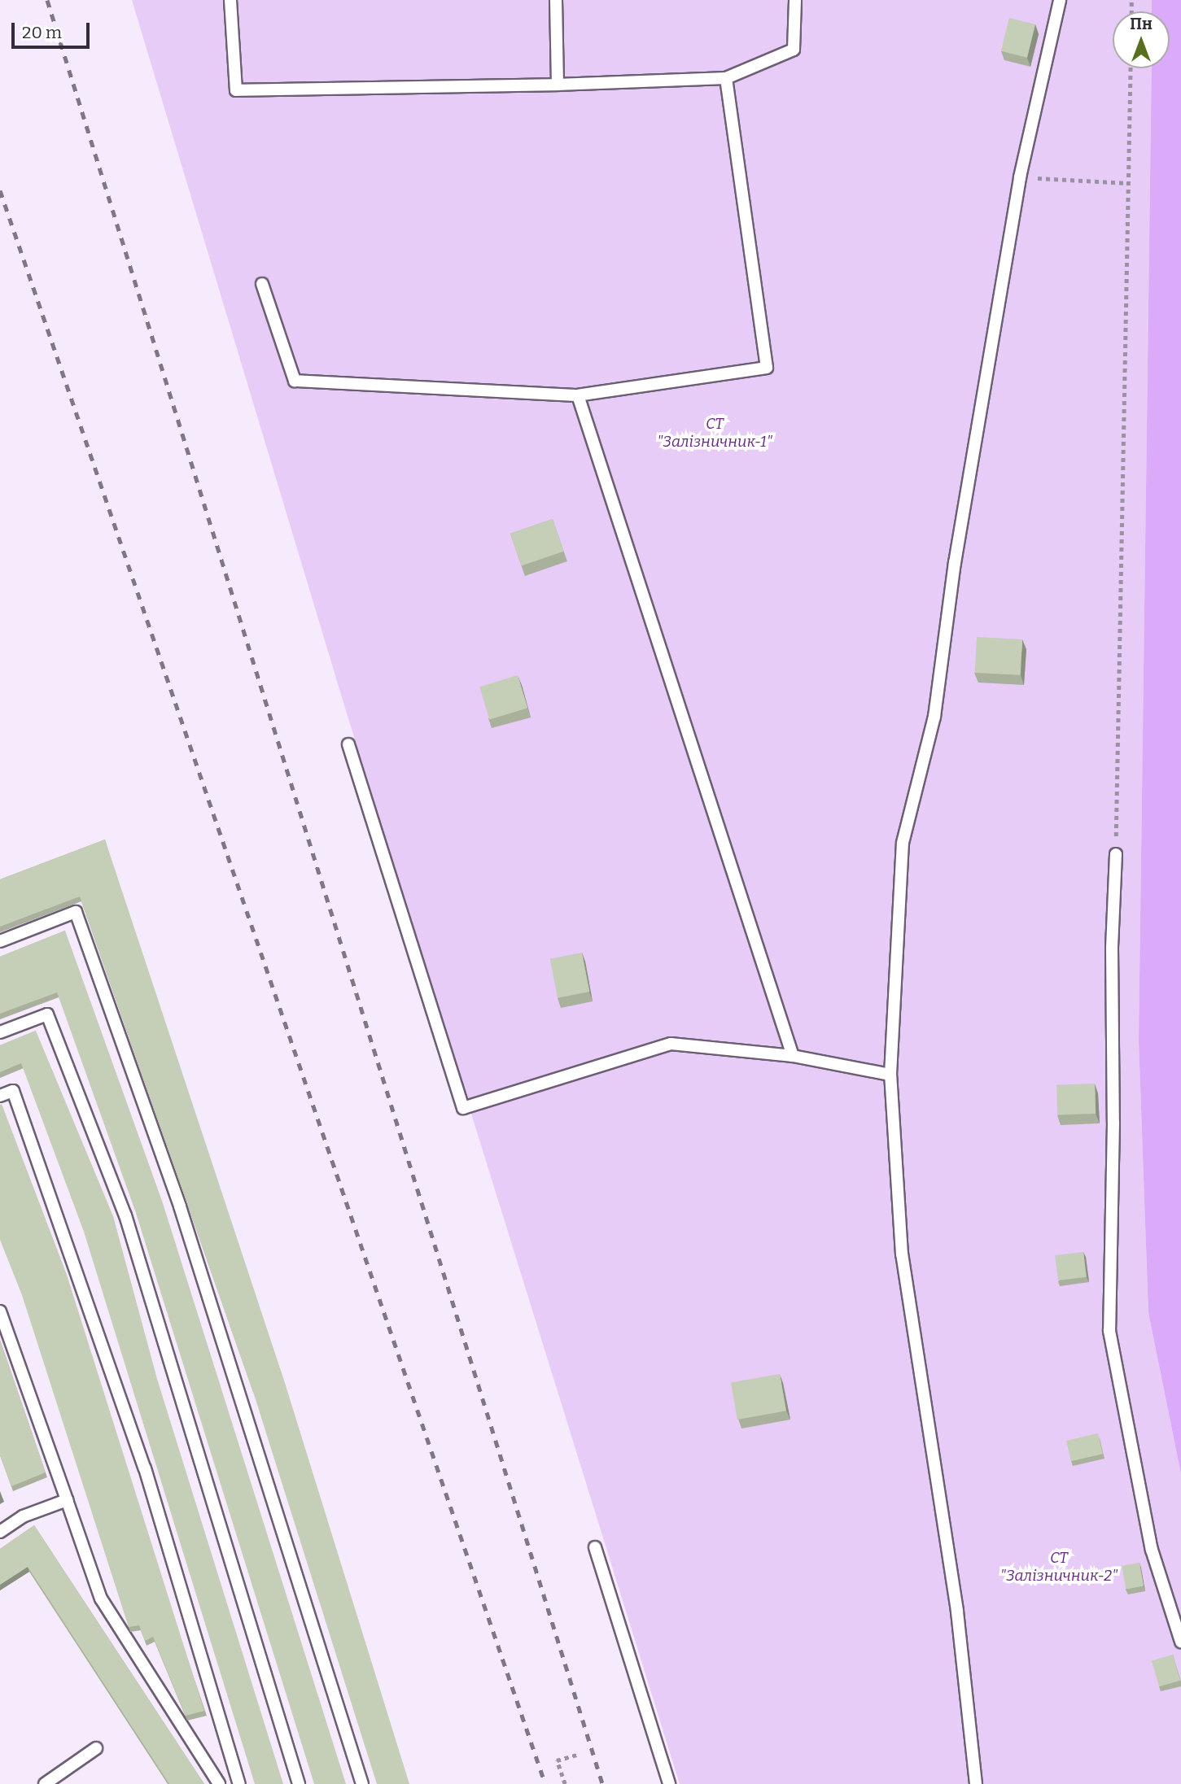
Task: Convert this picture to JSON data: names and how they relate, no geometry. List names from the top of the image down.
{
  "parks": ["СТ \"Залізничник-1\"", "СТ \"Залізничник-2\""],
  "scale_bar": "20 m",
  "north": "top"
}
